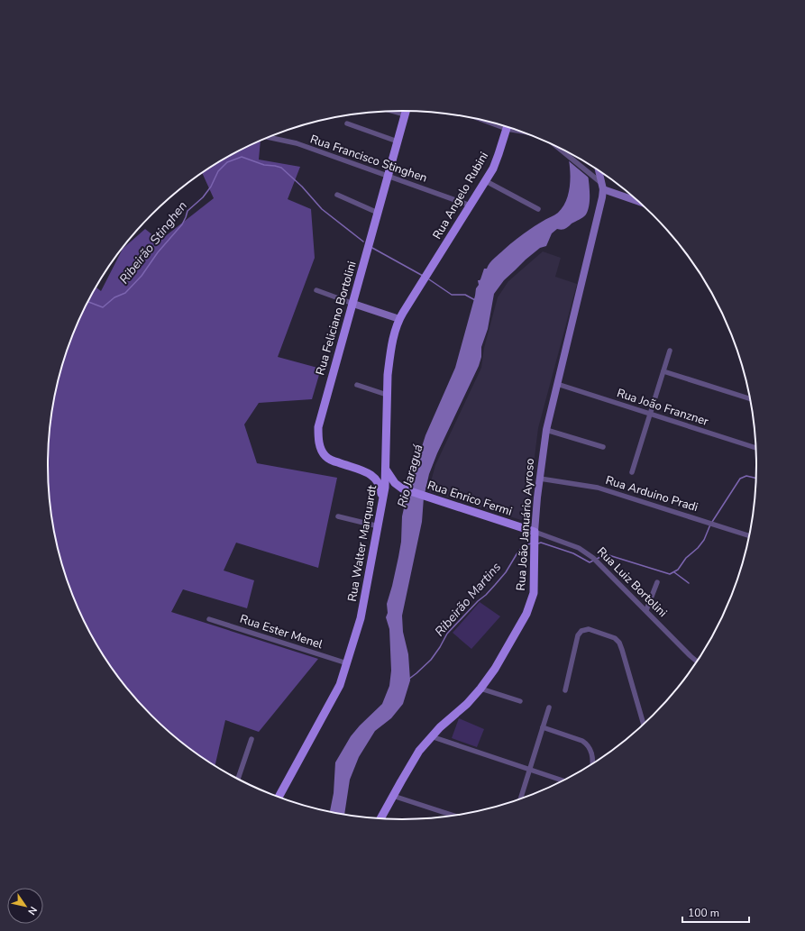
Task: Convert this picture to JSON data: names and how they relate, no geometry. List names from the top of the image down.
{
  "streets": {
    "main road": [
      "Rua Angelo Rubini",
      "Rua Feliciano Bortolini",
      "Rua Enrico Fermi",
      "Rua João Januário Ayroso",
      "Rua Walter Marquardt"
    ],
    "street": [
      "Rua Francisco Stinghen",
      "Rua João Franzner",
      "Rua Arduino Pradi",
      "Rua Luiz Bortolini",
      "Rua Ester Menel"
    ]
  },
  "crossings": [
    ["Rua Francisco Stinghen", "Rua Angelo Rubini"],
    ["Rua Francisco Stinghen", "Rua Feliciano Bortolini"],
    ["Rua Angelo Rubini", "Rua Walter Marquardt"],
    ["Rua João Franzner", "Rua João Januário Ayroso"],
    ["Rua Arduino Pradi", "Rua João Januário Ayroso"],
    ["Rua Enrico Fermi", "Rua João Januário Ayroso"],
    ["Rua Enrico Fermi", "Rua Walter Marquardt"],
    ["Rua Enrico Fermi", "Rua Luiz Bortolini"],
    ["Rua João Januário Ayroso", "Rua Luiz Bortolini"],
    ["Rua Walter Marquardt", "Rua Ester Menel"]
  ],
  "water": ["Ribeirão Stinghen", "Rio Jaraguá", "Ribeirão Martins"],
  "scale_bar": "100 m",
  "north": "bottom right"
}
